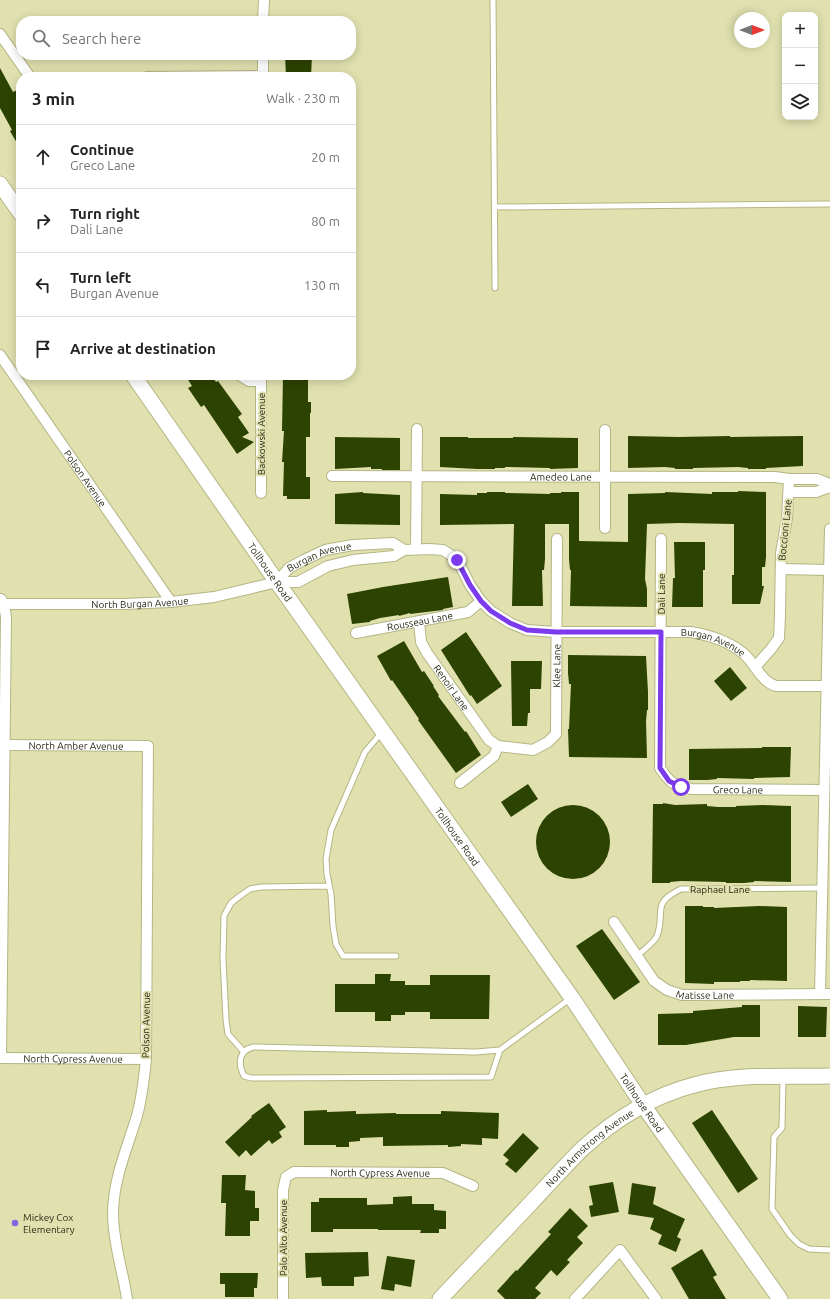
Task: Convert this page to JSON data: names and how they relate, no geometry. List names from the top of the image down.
{
  "streets": {
    "street": [
      "Backowski Avenue",
      "Amedeo Lane",
      "Polson Avenue",
      "Boccioni Lane",
      "Burgan Avenue",
      "Tollhouse Road",
      "Dali Lane",
      "North Burgan Avenue",
      "Rousseau Lane",
      "Klee Lane",
      "Renoir Lane",
      "North Amber Avenue",
      "Greco Lane",
      "Matisse Lane",
      "North Cypress Avenue",
      "North Armstrong Avenue",
      "Palo Alto Avenue"
    ],
    "lane": ["Raphael Lane"]
  },
  "crossings": [
    ["Polson Avenue", "North Burgan Avenue"],
    ["Polson Avenue", "North Amber Avenue"],
    ["Polson Avenue", "North Cypress Avenue"],
    ["Boccioni Lane", "Burgan Avenue"],
    ["Burgan Avenue", "Tollhouse Road"],
    ["Burgan Avenue", "Dali Lane"],
    ["Burgan Avenue", "North Burgan Avenue"],
    ["Burgan Avenue", "Rousseau Lane"],
    ["Burgan Avenue", "Klee Lane"],
    ["Tollhouse Road", "North Burgan Avenue"],
    ["Tollhouse Road", "North Armstrong Avenue"],
    ["Dali Lane", "Greco Lane"],
    ["Rousseau Lane", "Renoir Lane"],
    ["Klee Lane", "Renoir Lane"],
    ["Raphael Lane", "Matisse Lane"],
    ["North Cypress Avenue", "Palo Alto Avenue"]
  ],
  "places": ["Mickey Cox Elementary"],
  "north": "right",
  "page": {
    "map_buttons": ["+", "−"],
    "search": "Search here",
    "heading": ["3 min", "Walk · 230 m"],
    "list": [
      ["Continue", "Greco Lane", "20 m"],
      ["Turn right", "Dali Lane", "80 m"],
      ["Turn left", "Burgan Avenue", "130 m"],
      "Arrive at destination"
    ]
  }
}
